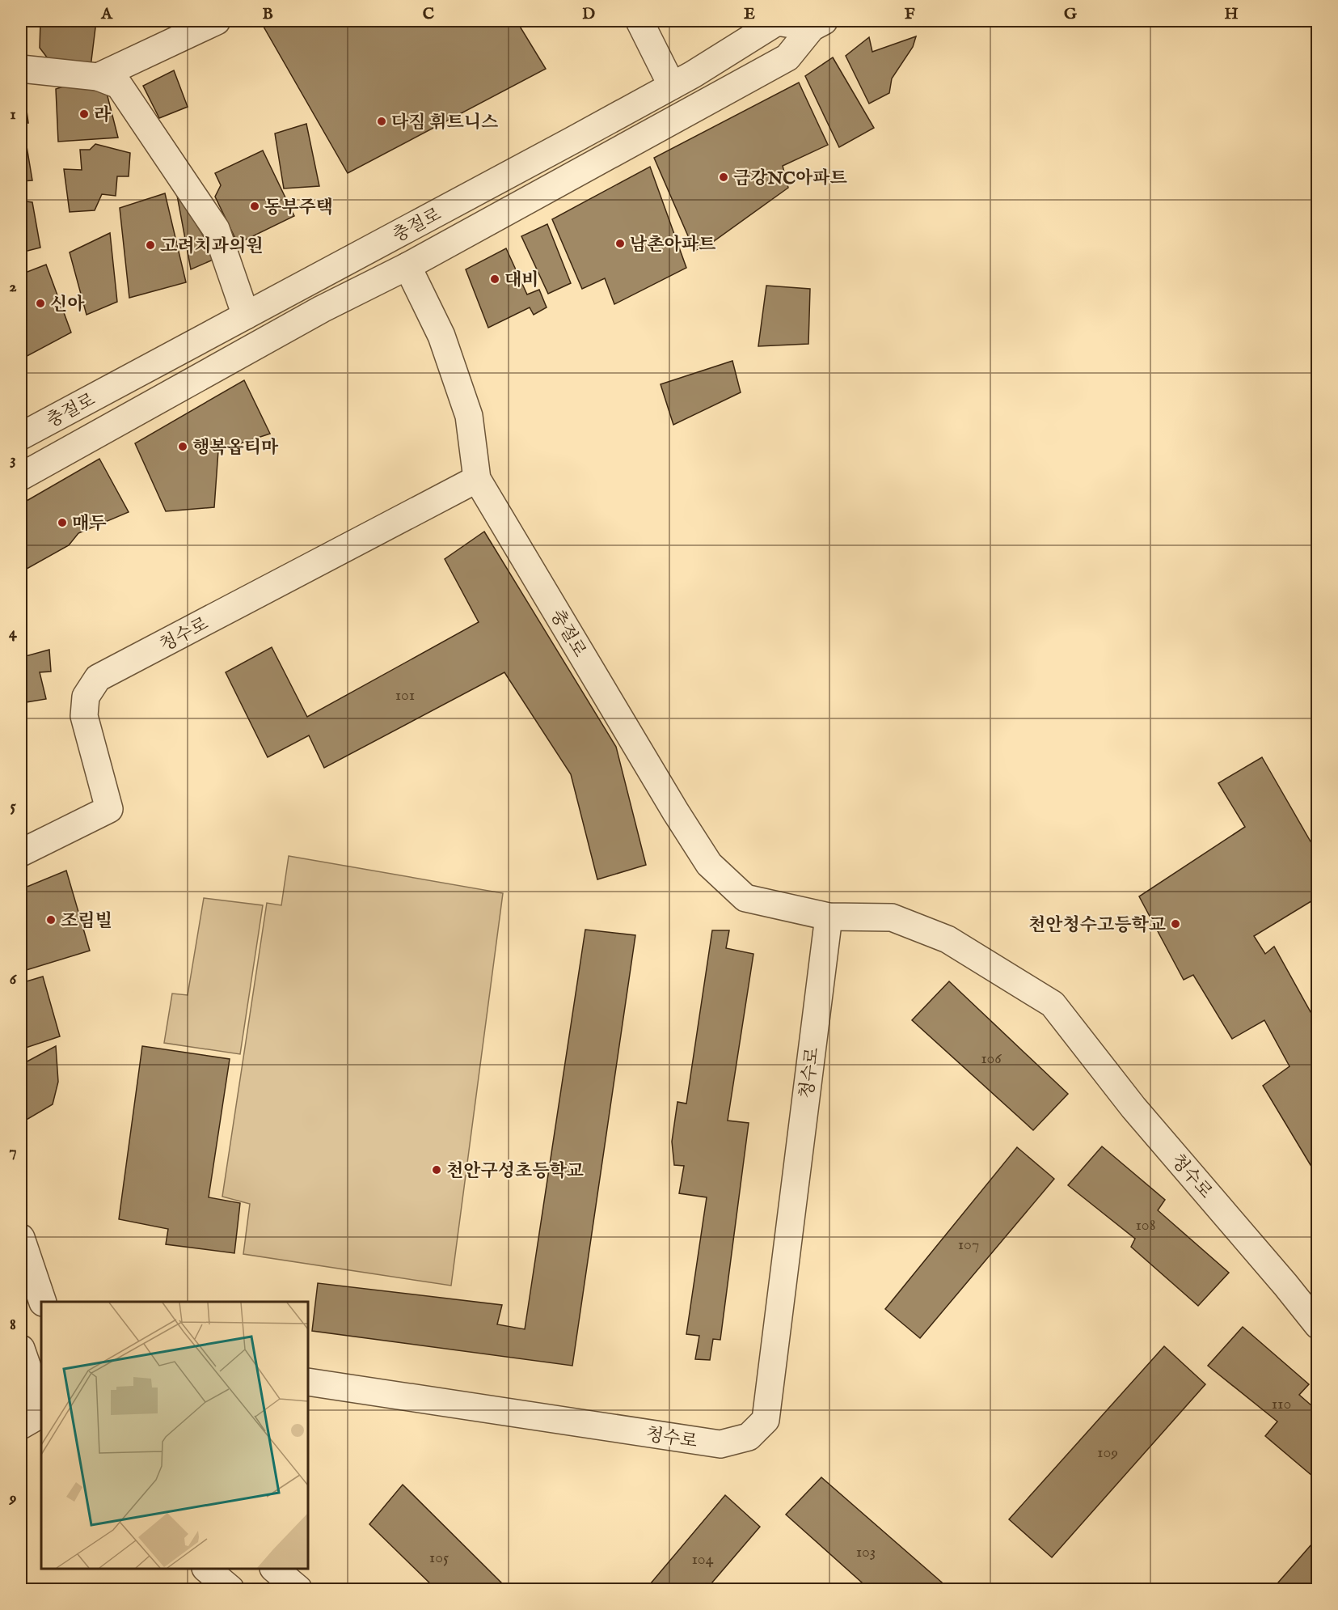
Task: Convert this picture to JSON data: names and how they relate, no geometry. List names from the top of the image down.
{
  "streets": {
    "street": ["충절로", "청수로"]
  },
  "crossings": [
    ["충절로", "청수로"]
  ],
  "places": [
    "라",
    "다짐 휘트니스",
    "금강NC아파트",
    "동부주택",
    "남촌아파트",
    "고려치과의원",
    "대비",
    "신아",
    "행복옵티마",
    "매두",
    "조림빌",
    "천안청수고등학교",
    "천안구성초등학교"
  ],
  "house_numbers": [
    "101",
    "106",
    "108",
    "107",
    "110",
    "109",
    "103",
    "105",
    "104"
  ],
  "grid": {
    "columns": [
      "A",
      "B",
      "C",
      "D",
      "E",
      "F",
      "G",
      "H"
    ],
    "rows": [
      "1",
      "2",
      "3",
      "4",
      "5",
      "6",
      "7",
      "8",
      "9"
    ]
  }
}
